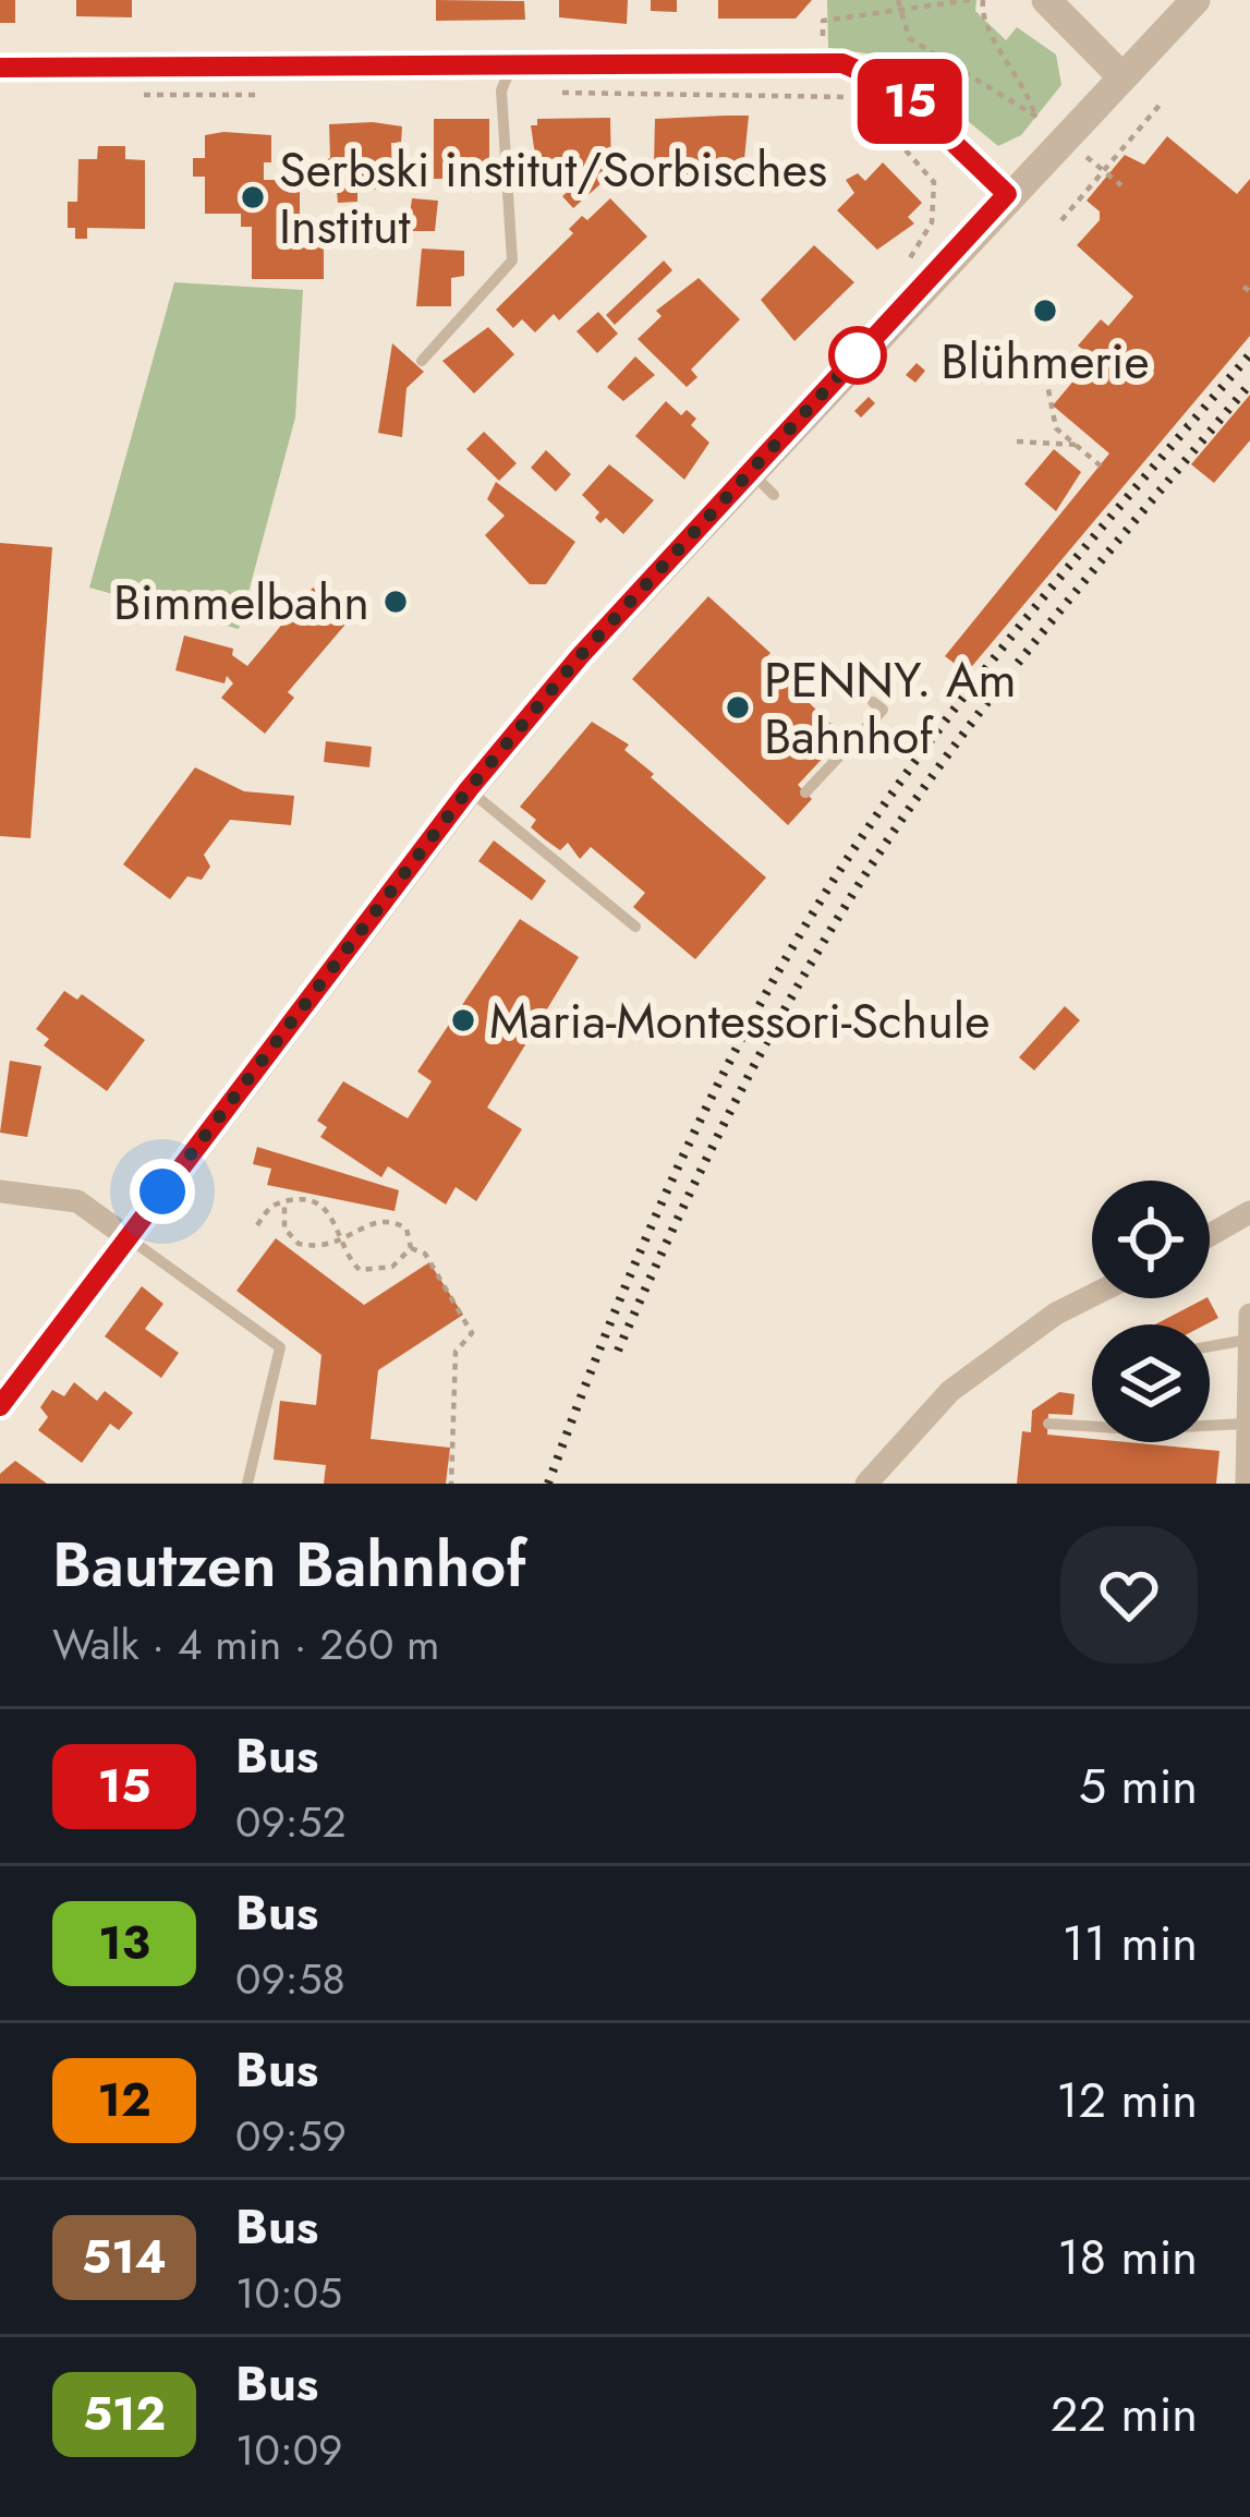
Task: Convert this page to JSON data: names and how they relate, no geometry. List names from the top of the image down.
{
  "places": [
    "Serbski institut/Sorbisches Institut",
    "Blühmerie",
    "Bimmelbahn",
    "PENNY. Am Bahnhof",
    "Maria-Montessori-Schule"
  ],
  "lines": ["bus line 15"],
  "page": {
    "on_map": "15",
    "heading": ["Bautzen Bahnhof", "Walk · 4 min · 260 m"],
    "list": [
      {
        "mark": "15",
        "name": "Bus",
        "note": "09:52",
        "value": "5 min"
      },
      {
        "mark": "13",
        "name": "Bus",
        "note": "09:58",
        "value": "11 min"
      },
      {
        "mark": "12",
        "name": "Bus",
        "note": "09:59",
        "value": "12 min"
      },
      {
        "mark": "514",
        "name": "Bus",
        "note": "10:05",
        "value": "18 min"
      },
      {
        "mark": "512",
        "name": "Bus",
        "note": "10:09",
        "value": "22 min"
      }
    ]
  }
}
